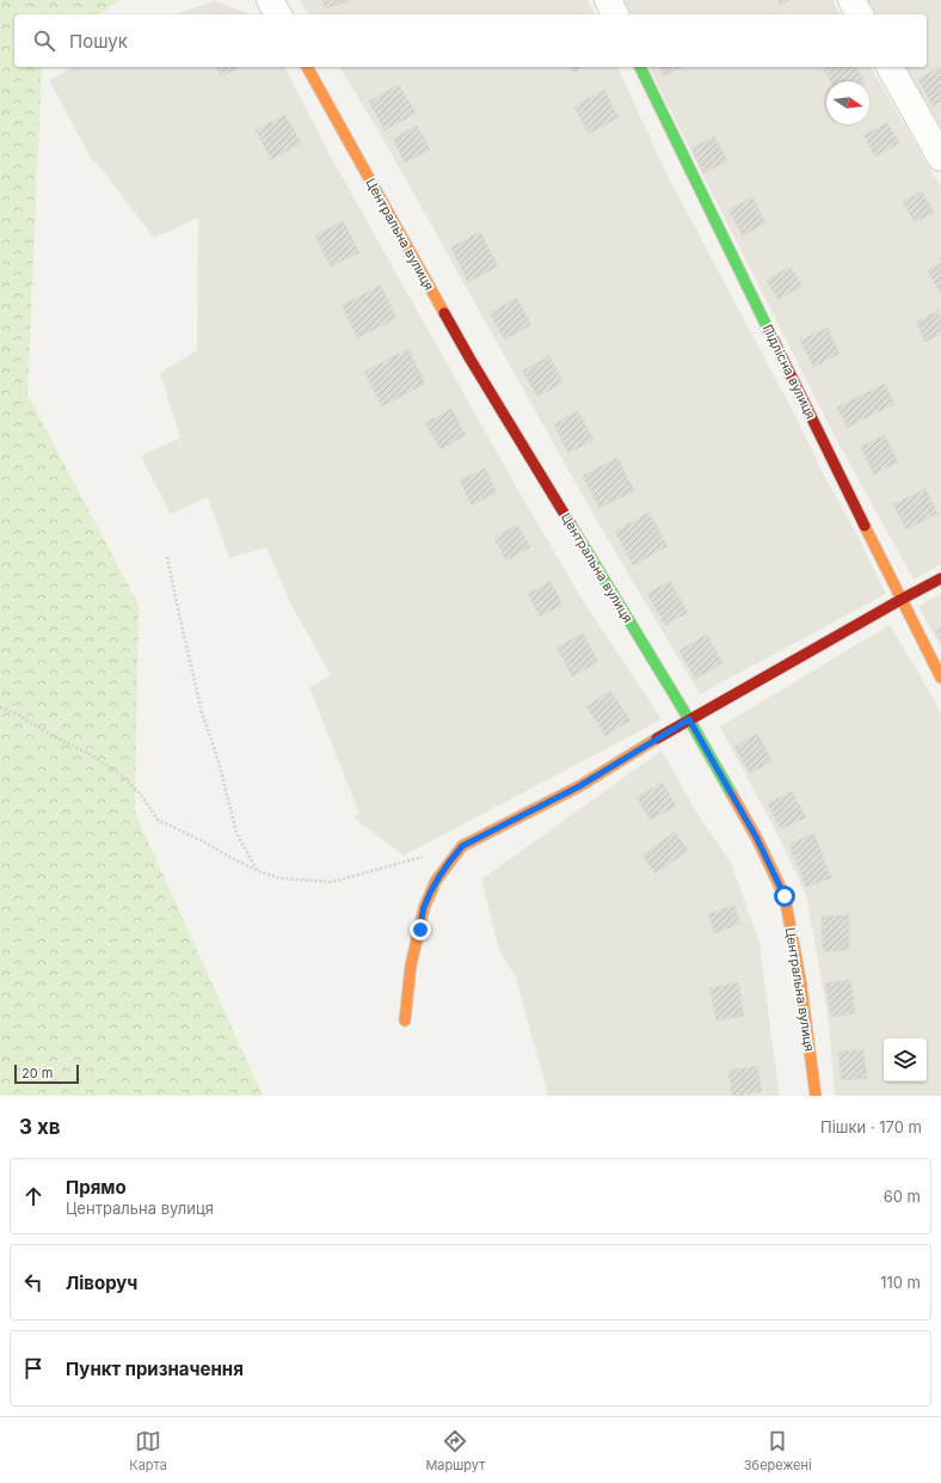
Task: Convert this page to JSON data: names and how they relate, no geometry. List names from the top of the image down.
{
  "streets": {
    "street": ["Центральна вулиця", "Підлісна вулиця"]
  },
  "scale_bar": "20 m",
  "north": "right",
  "page": {
    "search": "Пошук",
    "scale": "20 m",
    "heading": ["3 хв", "Пішки · 170 m"],
    "list": [
      ["Прямо", "Центральна вулиця", "60 m"],
      ["Ліворуч", "110 m"],
      "Пункт призначення"
    ],
    "nav": ["Карта", "Маршрут", "Збережені"]
  }
}
